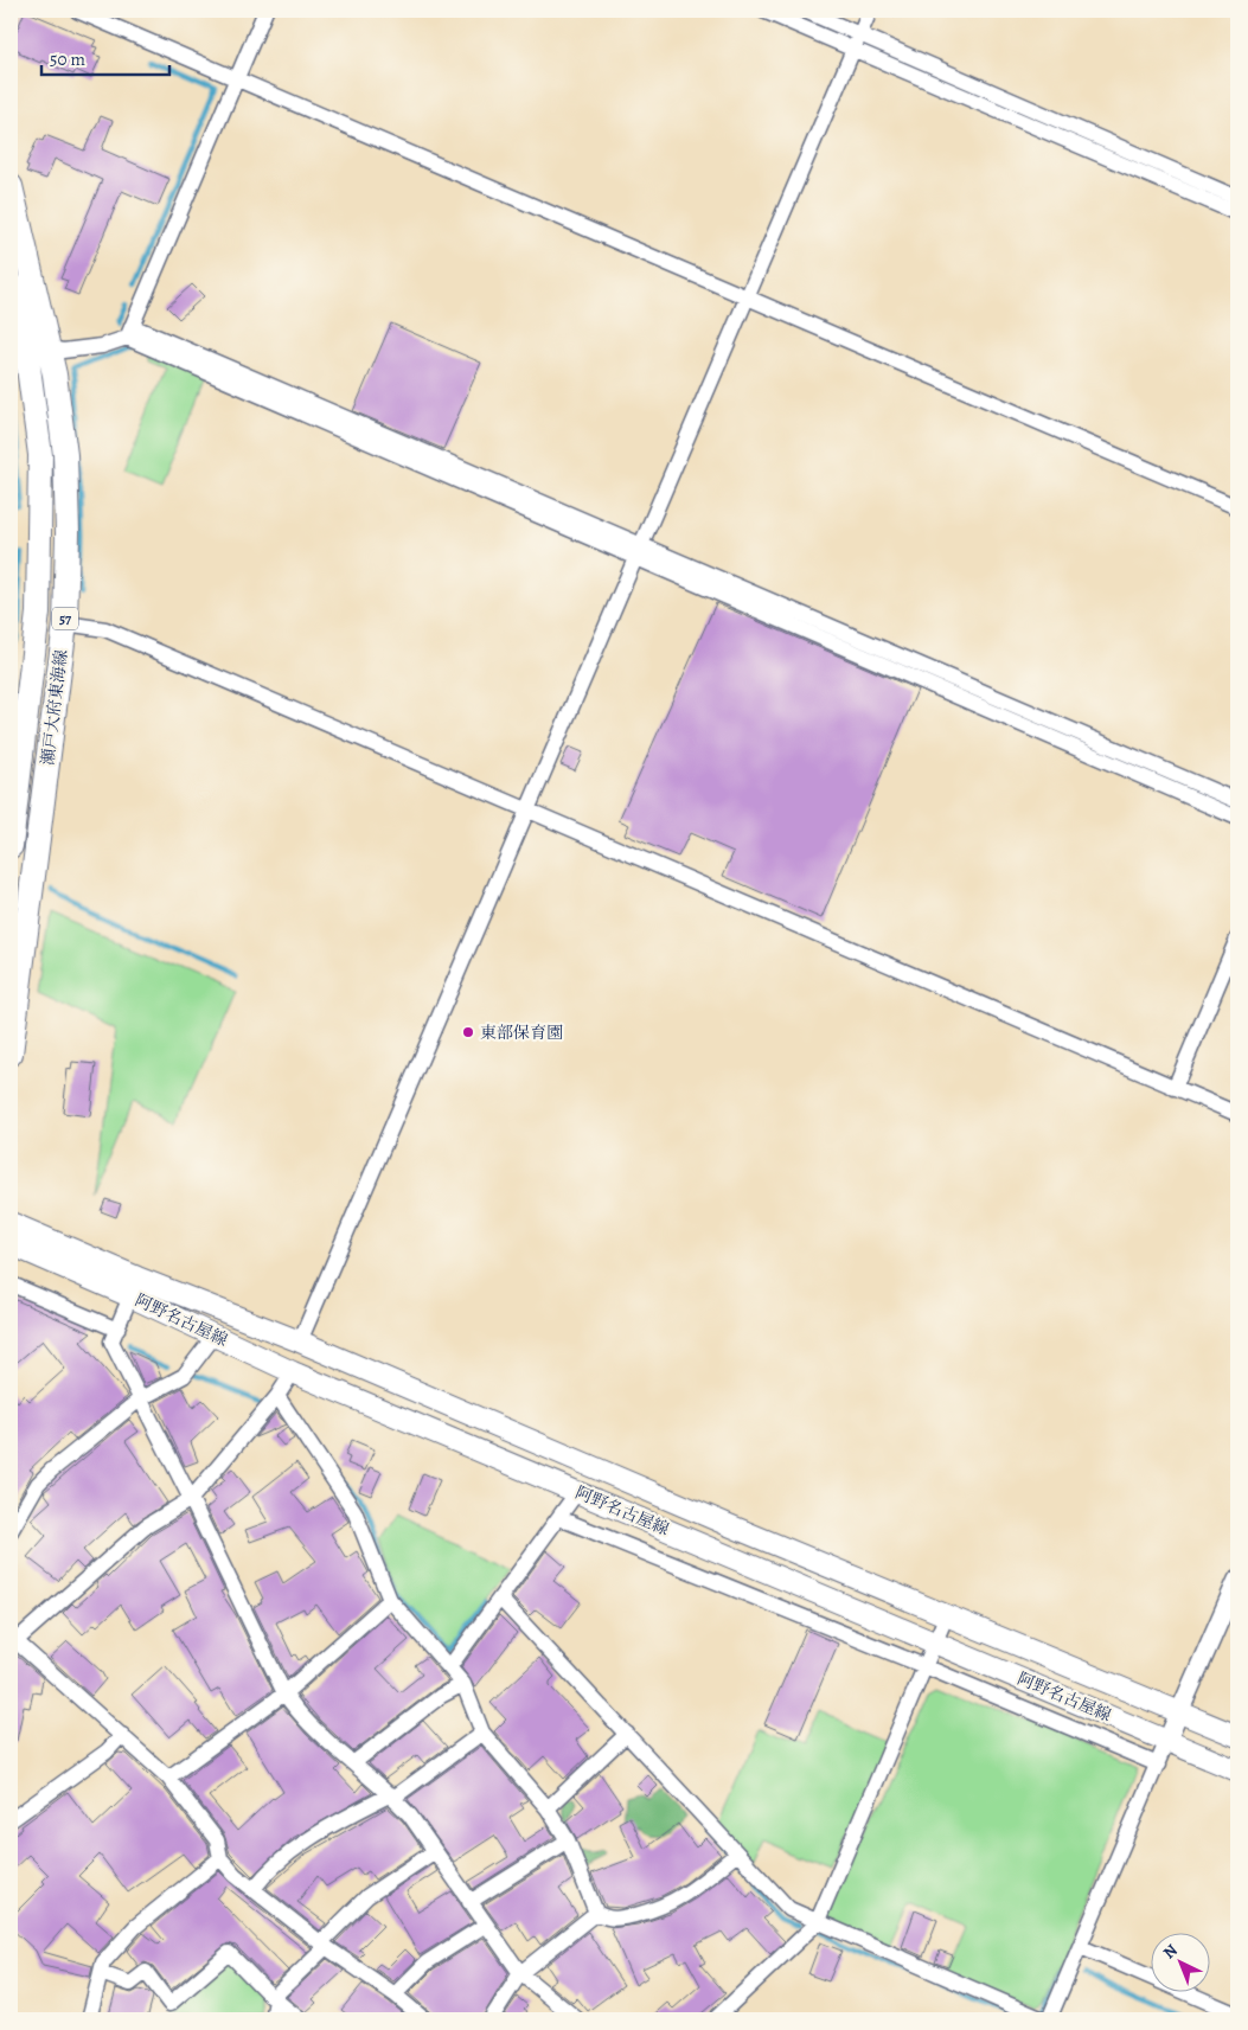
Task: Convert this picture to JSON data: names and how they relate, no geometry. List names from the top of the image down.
{
  "streets": {
    "main road": ["57", "瀬戸大府東海線", "阿野名古屋線"]
  },
  "places": ["東部保育園"],
  "scale_bar": "50 m",
  "north": "top left"
}
